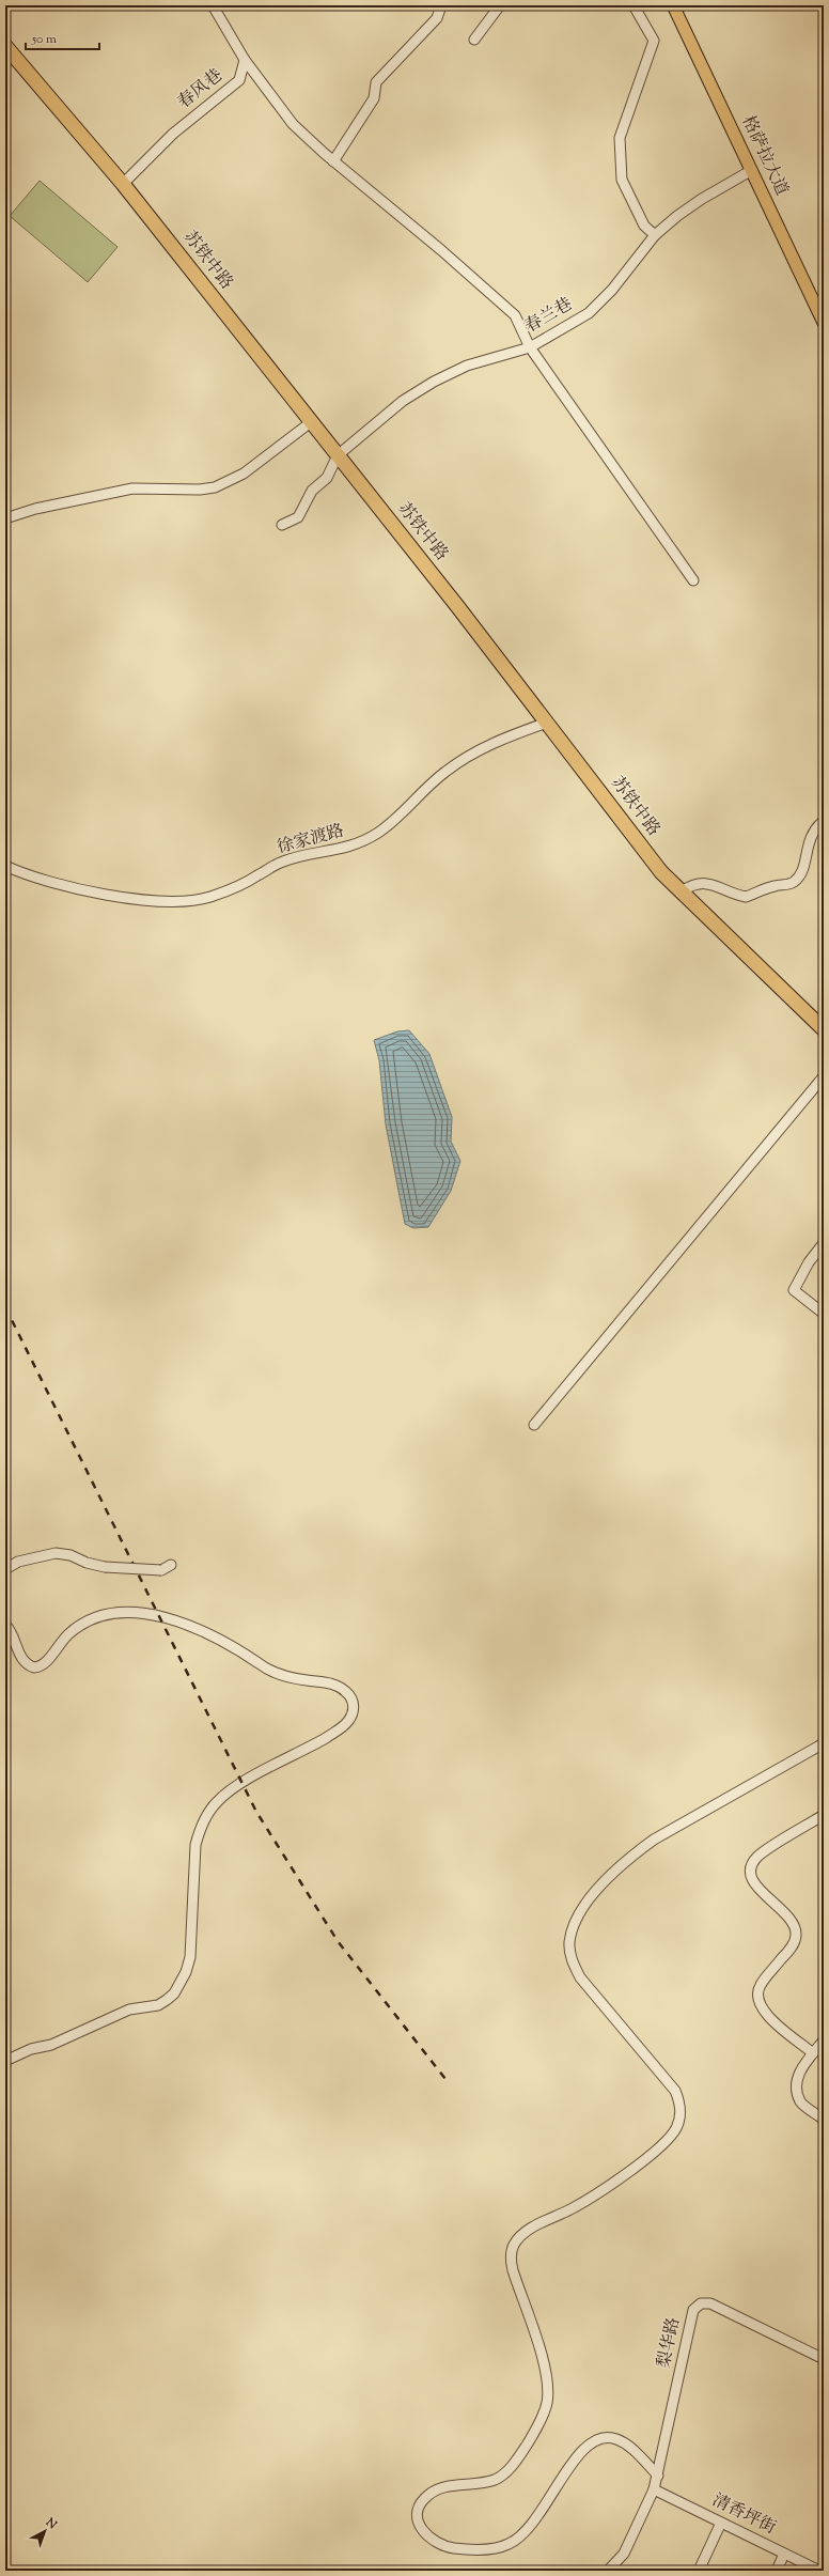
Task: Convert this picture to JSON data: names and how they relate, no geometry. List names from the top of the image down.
{
  "streets": {
    "highway": ["苏铁中路"],
    "main road": ["格萨拉大道"],
    "street": [
      "春风巷",
      "春兰巷",
      "徐家渡路",
      "梨华路",
      "清香坪街"
    ]
  },
  "crossings": [
    ["春风巷", "苏铁中路"],
    ["格萨拉大道", "春兰巷"],
    ["苏铁中路", "春兰巷"],
    ["苏铁中路", "徐家渡路"],
    ["梨华路", "清香坪街"]
  ],
  "scale_bar": "50 m",
  "north": "top right"
}
